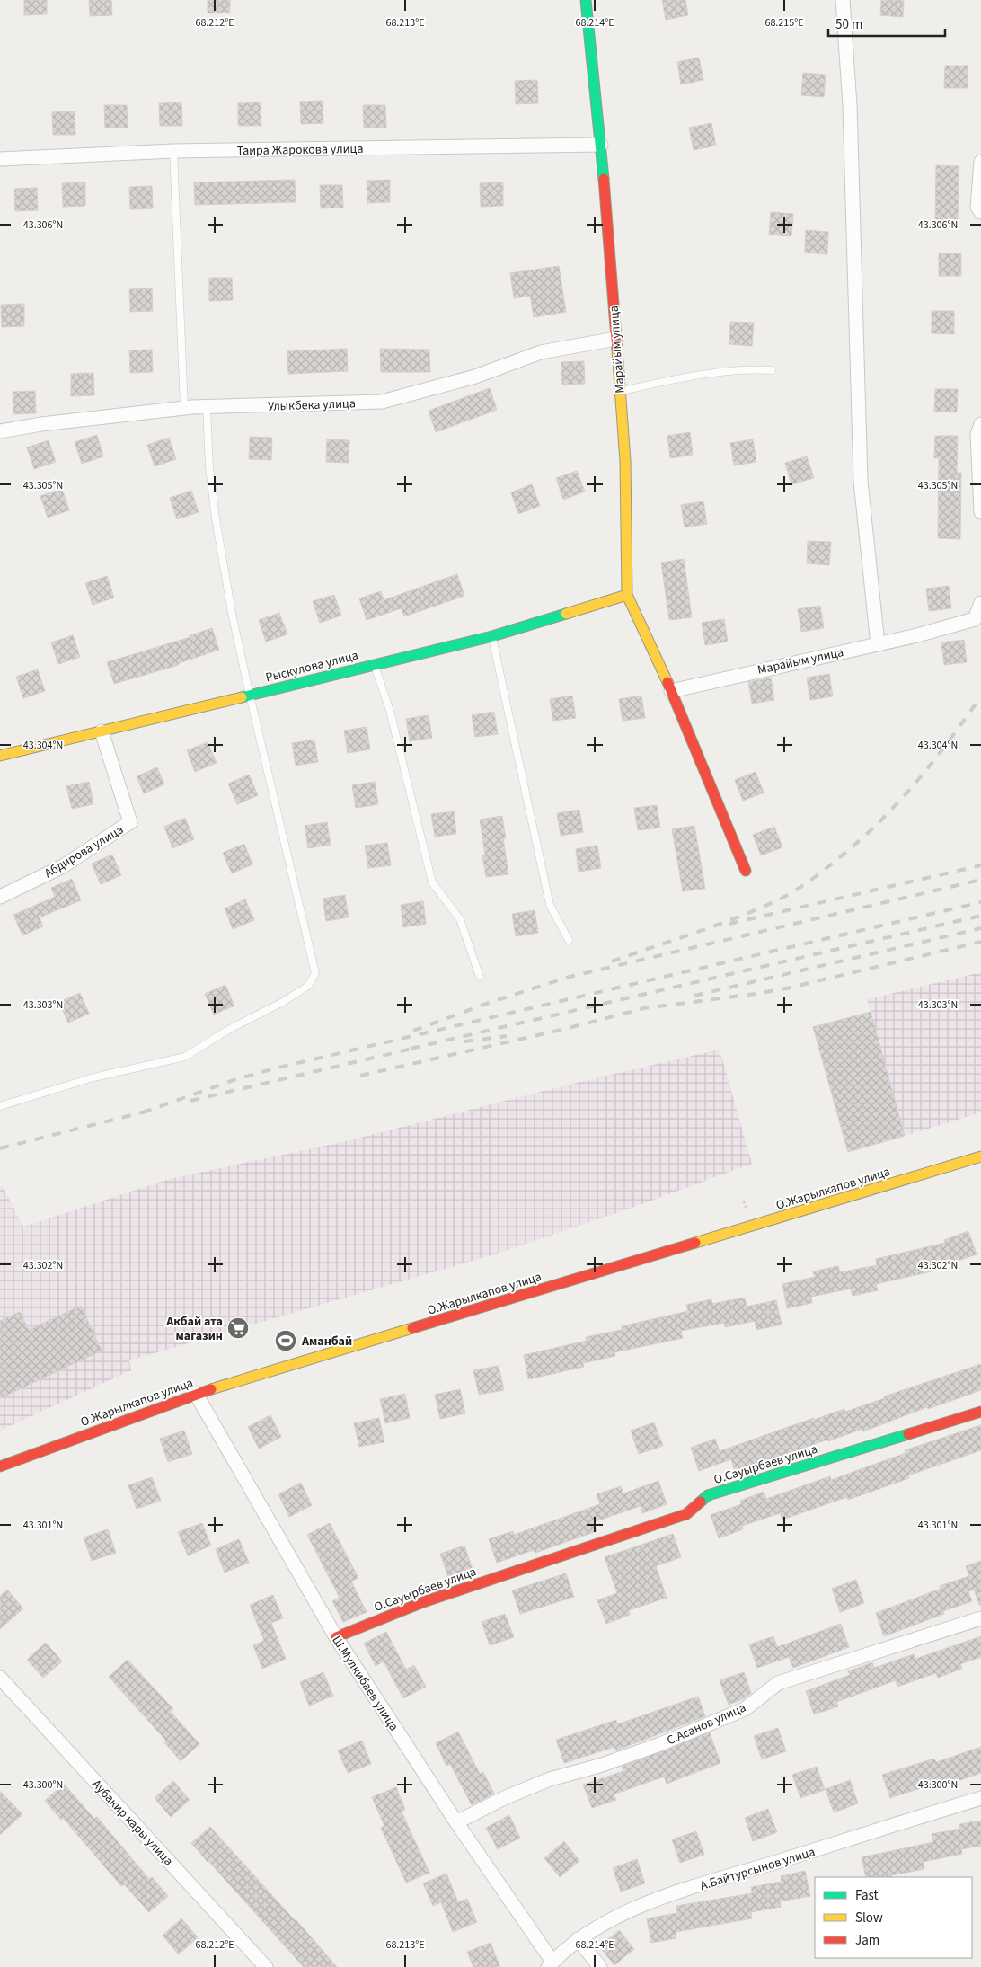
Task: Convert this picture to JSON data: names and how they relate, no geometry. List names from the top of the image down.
{
  "streets": {
    "street": [
      "Таира Жарокова улица",
      "Марайым улица",
      "Улыкбека улица",
      "Рыскулова улица",
      "Абдирова улица",
      "О.Жарылкапов улица",
      "О.Сауырбаев улица",
      "Ш.Мулкибаев улица",
      "С.Асанов улица",
      "Аубакир кары улица",
      "А.Байтурсынов улица"
    ]
  },
  "crossings": [
    ["Таира Жарокова улица", "Марайым улица"],
    ["Марайым улица", "Улыкбека улица"],
    ["Марайым улица", "Рыскулова улица"],
    ["Рыскулова улица", "Абдирова улица"],
    ["О.Жарылкапов улица", "Ш.Мулкибаев улица"],
    ["О.Сауырбаев улица", "Ш.Мулкибаев улица"],
    ["Ш.Мулкибаев улица", "С.Асанов улица"],
    ["Ш.Мулкибаев улица", "А.Байтурсынов улица"]
  ],
  "places": {
    "supermarket": ["Акбай ата магазин"],
    "sports": ["Аманбай"]
  },
  "legend": ["Fast", "Slow", "Jam"],
  "scale_bar": "50 m",
  "coordinates": [
    "68.212°E",
    "68.213°E",
    "68.214°E",
    "68.215°E",
    "43.306°N",
    "43.305°N",
    "43.304°N",
    "43.303°N",
    "43.302°N",
    "43.301°N",
    "43.300°N"
  ]
}
